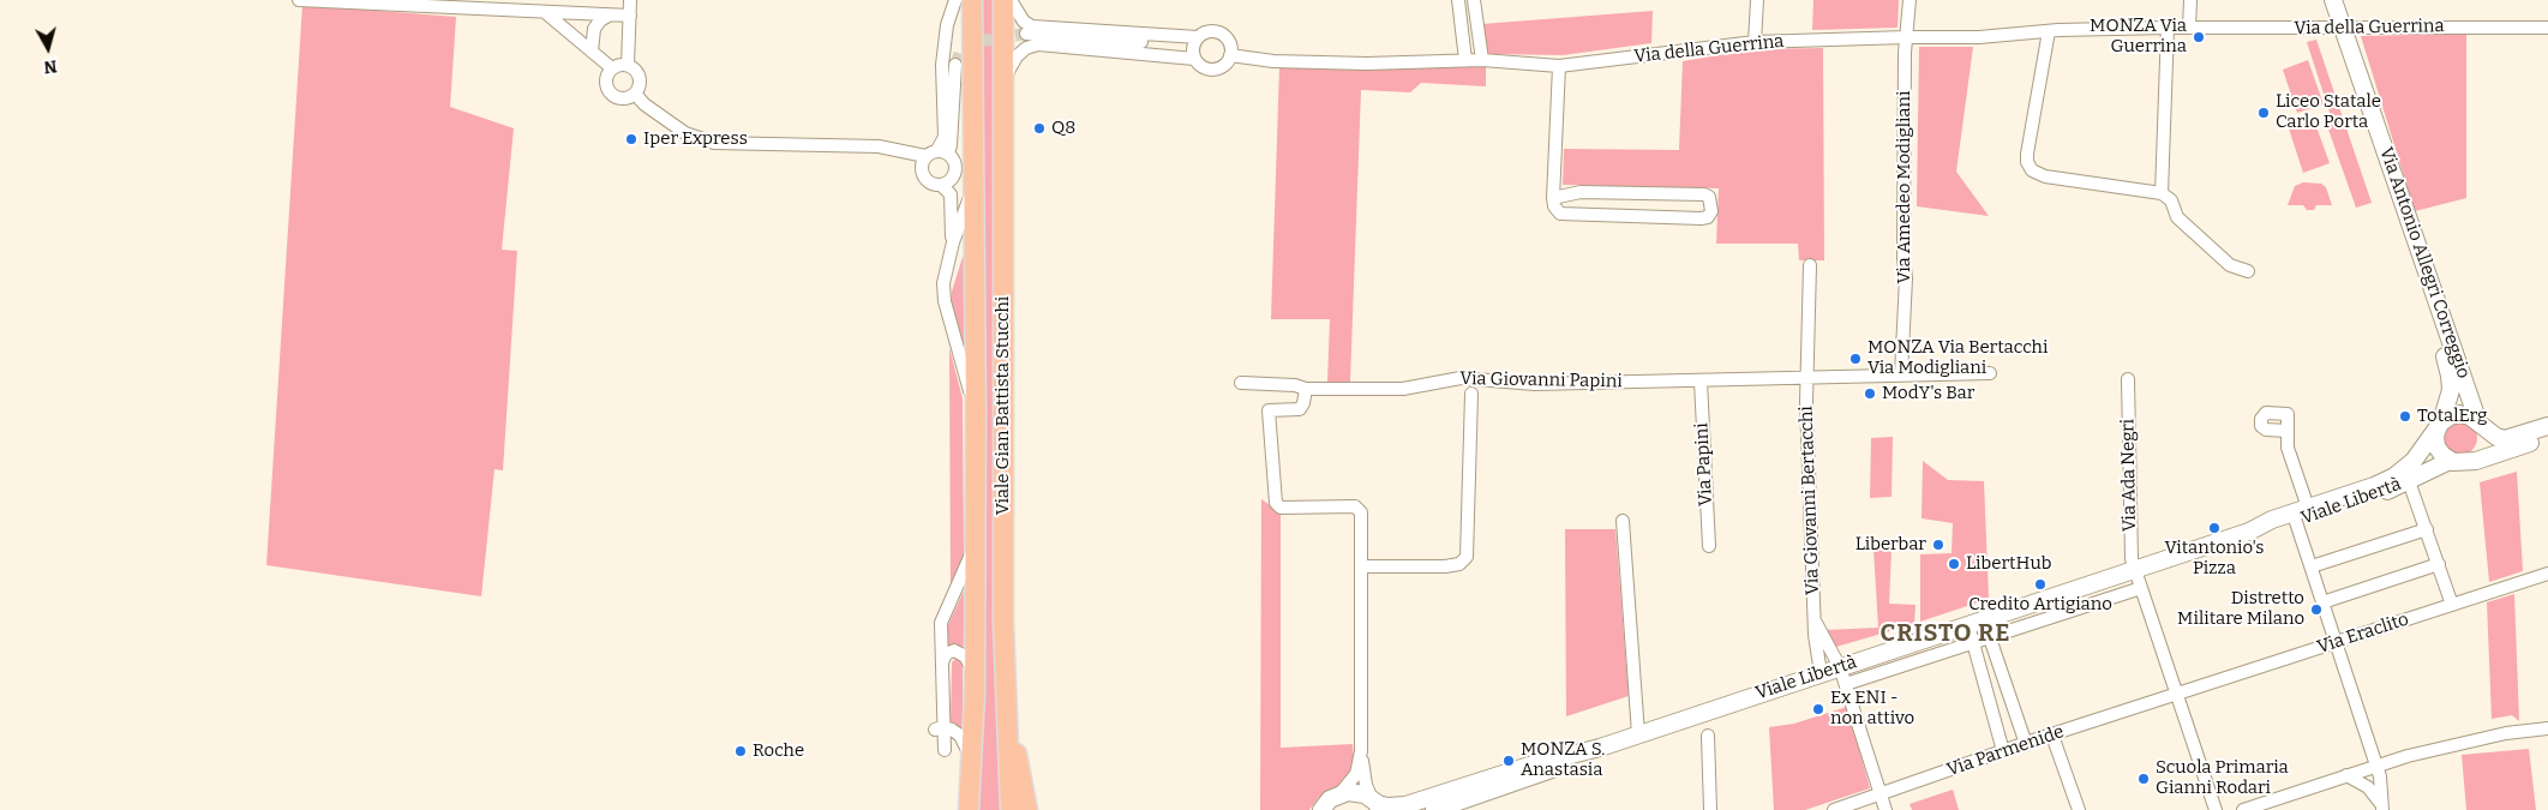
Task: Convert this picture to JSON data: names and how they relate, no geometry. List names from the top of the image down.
{
  "streets": {
    "main road": ["Via Antonio Allegri Correggio", "Viale Gian Battista Stucchi", "Viale Libertà"],
    "street": [
      "Via della Guerrina",
      "Via Amedeo Modigliani",
      "Via Giovanni Papini",
      "Via Papini",
      "Via Ada Negri",
      "Via Giovanni Bertacchi",
      "Via Eraclito",
      "Via Parmenide"
    ]
  },
  "crossings": [
    ["Via della Guerrina", "Via Amedeo Modigliani"],
    ["Via della Guerrina", "Via Antonio Allegri Correggio"],
    ["Via Antonio Allegri Correggio", "Viale Libertà"],
    ["Via Giovanni Papini", "Via Papini"],
    ["Via Giovanni Papini", "Via Giovanni Bertacchi"],
    ["Via Ada Negri", "Viale Libertà"],
    ["Via Ada Negri", "Via Eraclito"],
    ["Via Ada Negri", "Via Parmenide"],
    ["Via Giovanni Bertacchi", "Viale Libertà"],
    ["Via Giovanni Bertacchi", "Via Parmenide"],
    ["Via Eraclito", "Via Parmenide"]
  ],
  "districts": ["CRISTO RE"],
  "places": [
    "MONZA Via Guerrina",
    "Liceo Statale Carlo Porta",
    "Q8",
    "Iper Express",
    "MONZA Via Bertacchi Via Modigliani",
    "ModY's Bar",
    "TotalErg",
    "Vitantonio's Pizza",
    "Liberbar",
    "LibertHub",
    "Credito Artigiano",
    "Distretto Militare Milano",
    "Ex ENI - non attivo",
    "Roche",
    "MONZA S. Anastasia",
    "Scuola Primaria Gianni Rodari"
  ],
  "north": "bottom"
}
